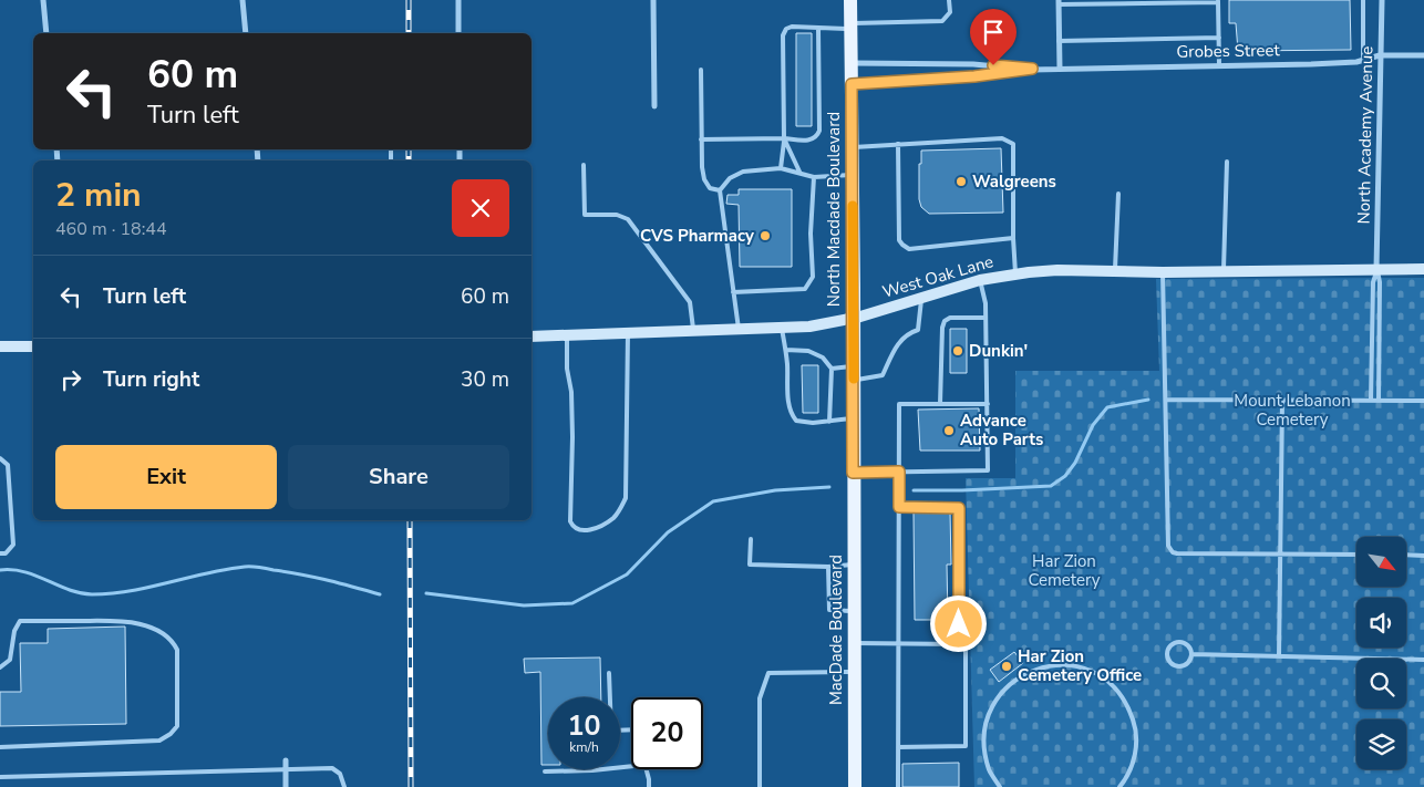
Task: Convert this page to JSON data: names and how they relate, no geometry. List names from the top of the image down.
{
  "streets": {
    "main road": ["North Macdade Boulevard", "West Oak Lane", "MacDade Boulevard"],
    "street": ["Grobes Street", "North Academy Avenue"]
  },
  "crossings": [
    ["Grobes Street", "North Academy Avenue"],
    ["Grobes Street", "North Macdade Boulevard"],
    ["North Academy Avenue", "West Oak Lane"],
    ["North Macdade Boulevard", "West Oak Lane"]
  ],
  "parks": ["Mount Lebanon Cemetery", "Har Zion Cemetery"],
  "places": [
    "Walgreens",
    "CVS Pharmacy",
    "Dunkin'",
    "Advance Auto Parts",
    "Har Zion Cemetery Office"
  ],
  "north": "bottom right",
  "page": {
    "turn": ["60 m", "Turn left"],
    "heading": ["2 min", "460 m · 18:44"],
    "list": [
      {
        "name": "Turn left",
        "value": "60 m"
      },
      {
        "name": "Turn right",
        "value": "30 m"
      }
    ],
    "buttons": ["Exit", "Share"],
    "speed": "10 km/h",
    "limit": "20"
  }
}
